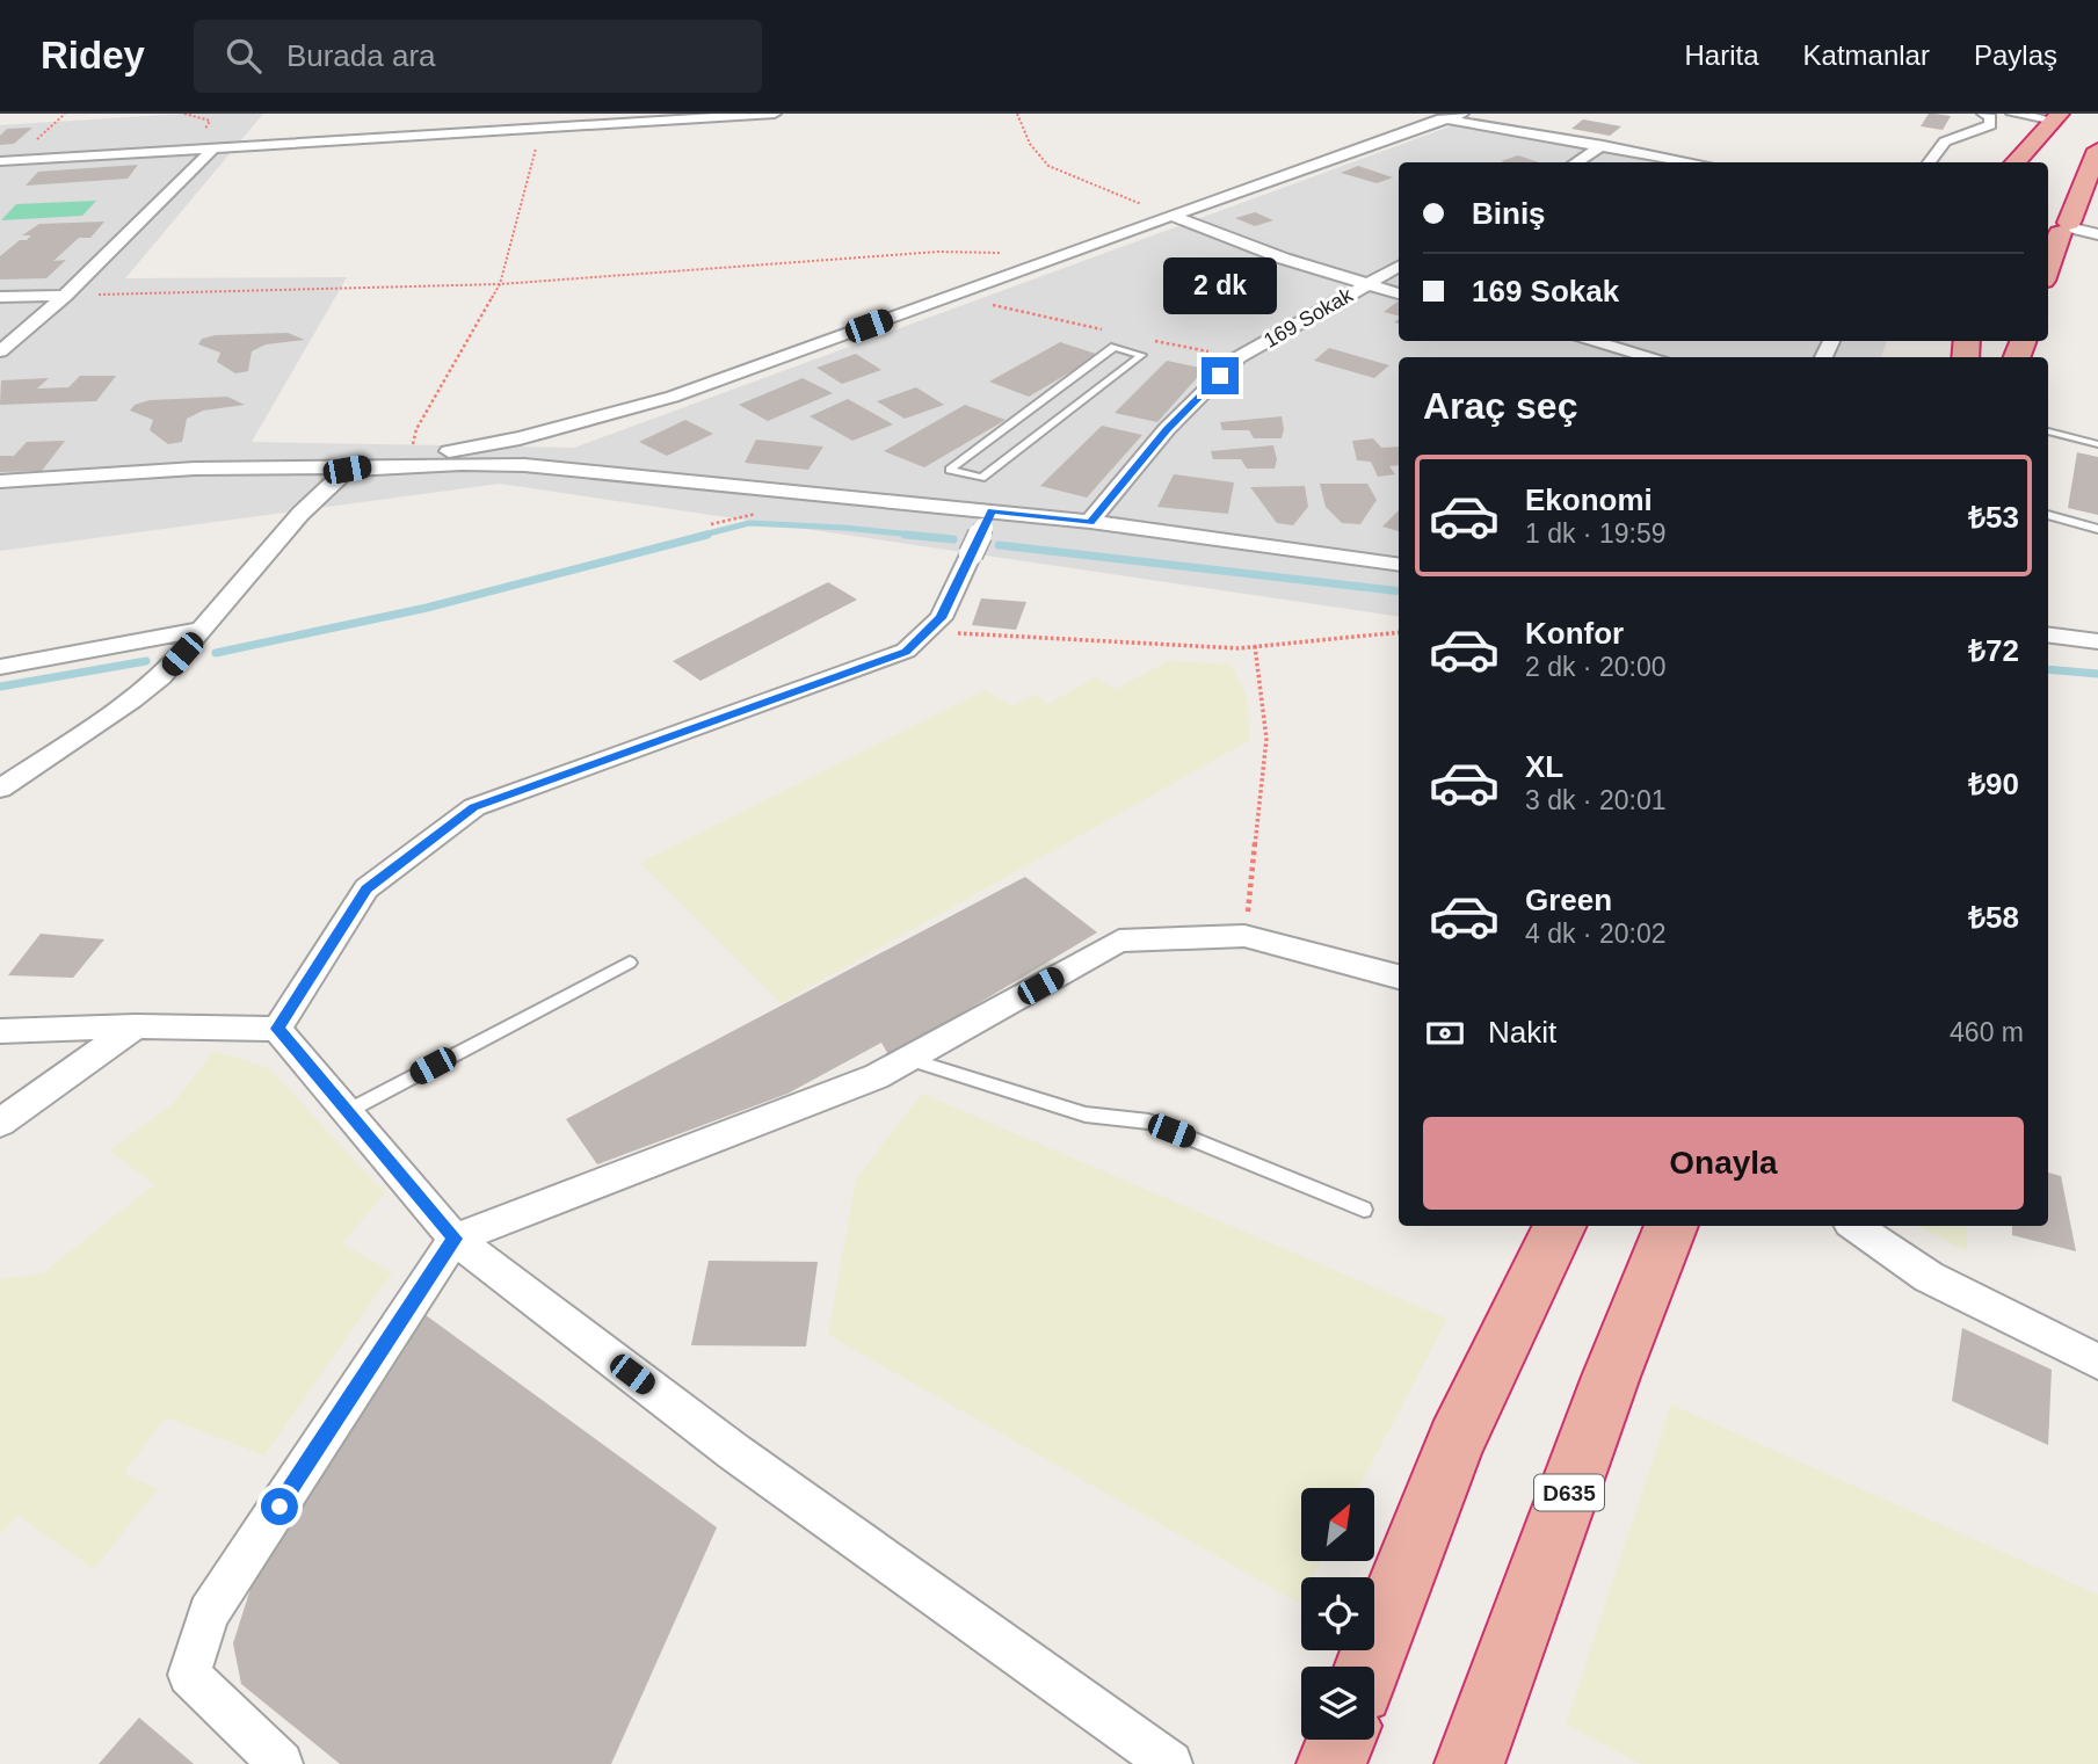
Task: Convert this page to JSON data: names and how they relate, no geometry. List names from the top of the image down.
{
  "streets": {
    "highway": ["D635"],
    "street": ["169 Sokak"]
  },
  "north": "top right",
  "page": {
    "header": "Ridey",
    "search": "Burada ara",
    "nav": ["Harita", "Katmanlar", "Paylaş"],
    "banner": ["Biniş", "169 Sokak"],
    "bubble": "2 dk",
    "heading": "Araç seç",
    "list": [
      {
        "name": "Ekonomi",
        "note": "1 dk · 19:59",
        "value": "₺53"
      },
      {
        "name": "Konfor",
        "note": "2 dk · 20:00",
        "value": "₺72"
      },
      {
        "name": "XL",
        "note": "3 dk · 20:01",
        "value": "₺90"
      },
      {
        "name": "Green",
        "note": "4 dk · 20:02",
        "value": "₺58"
      }
    ],
    "pay": ["Nakit", "460 m"],
    "buttons": "Onayla"
  }
}
